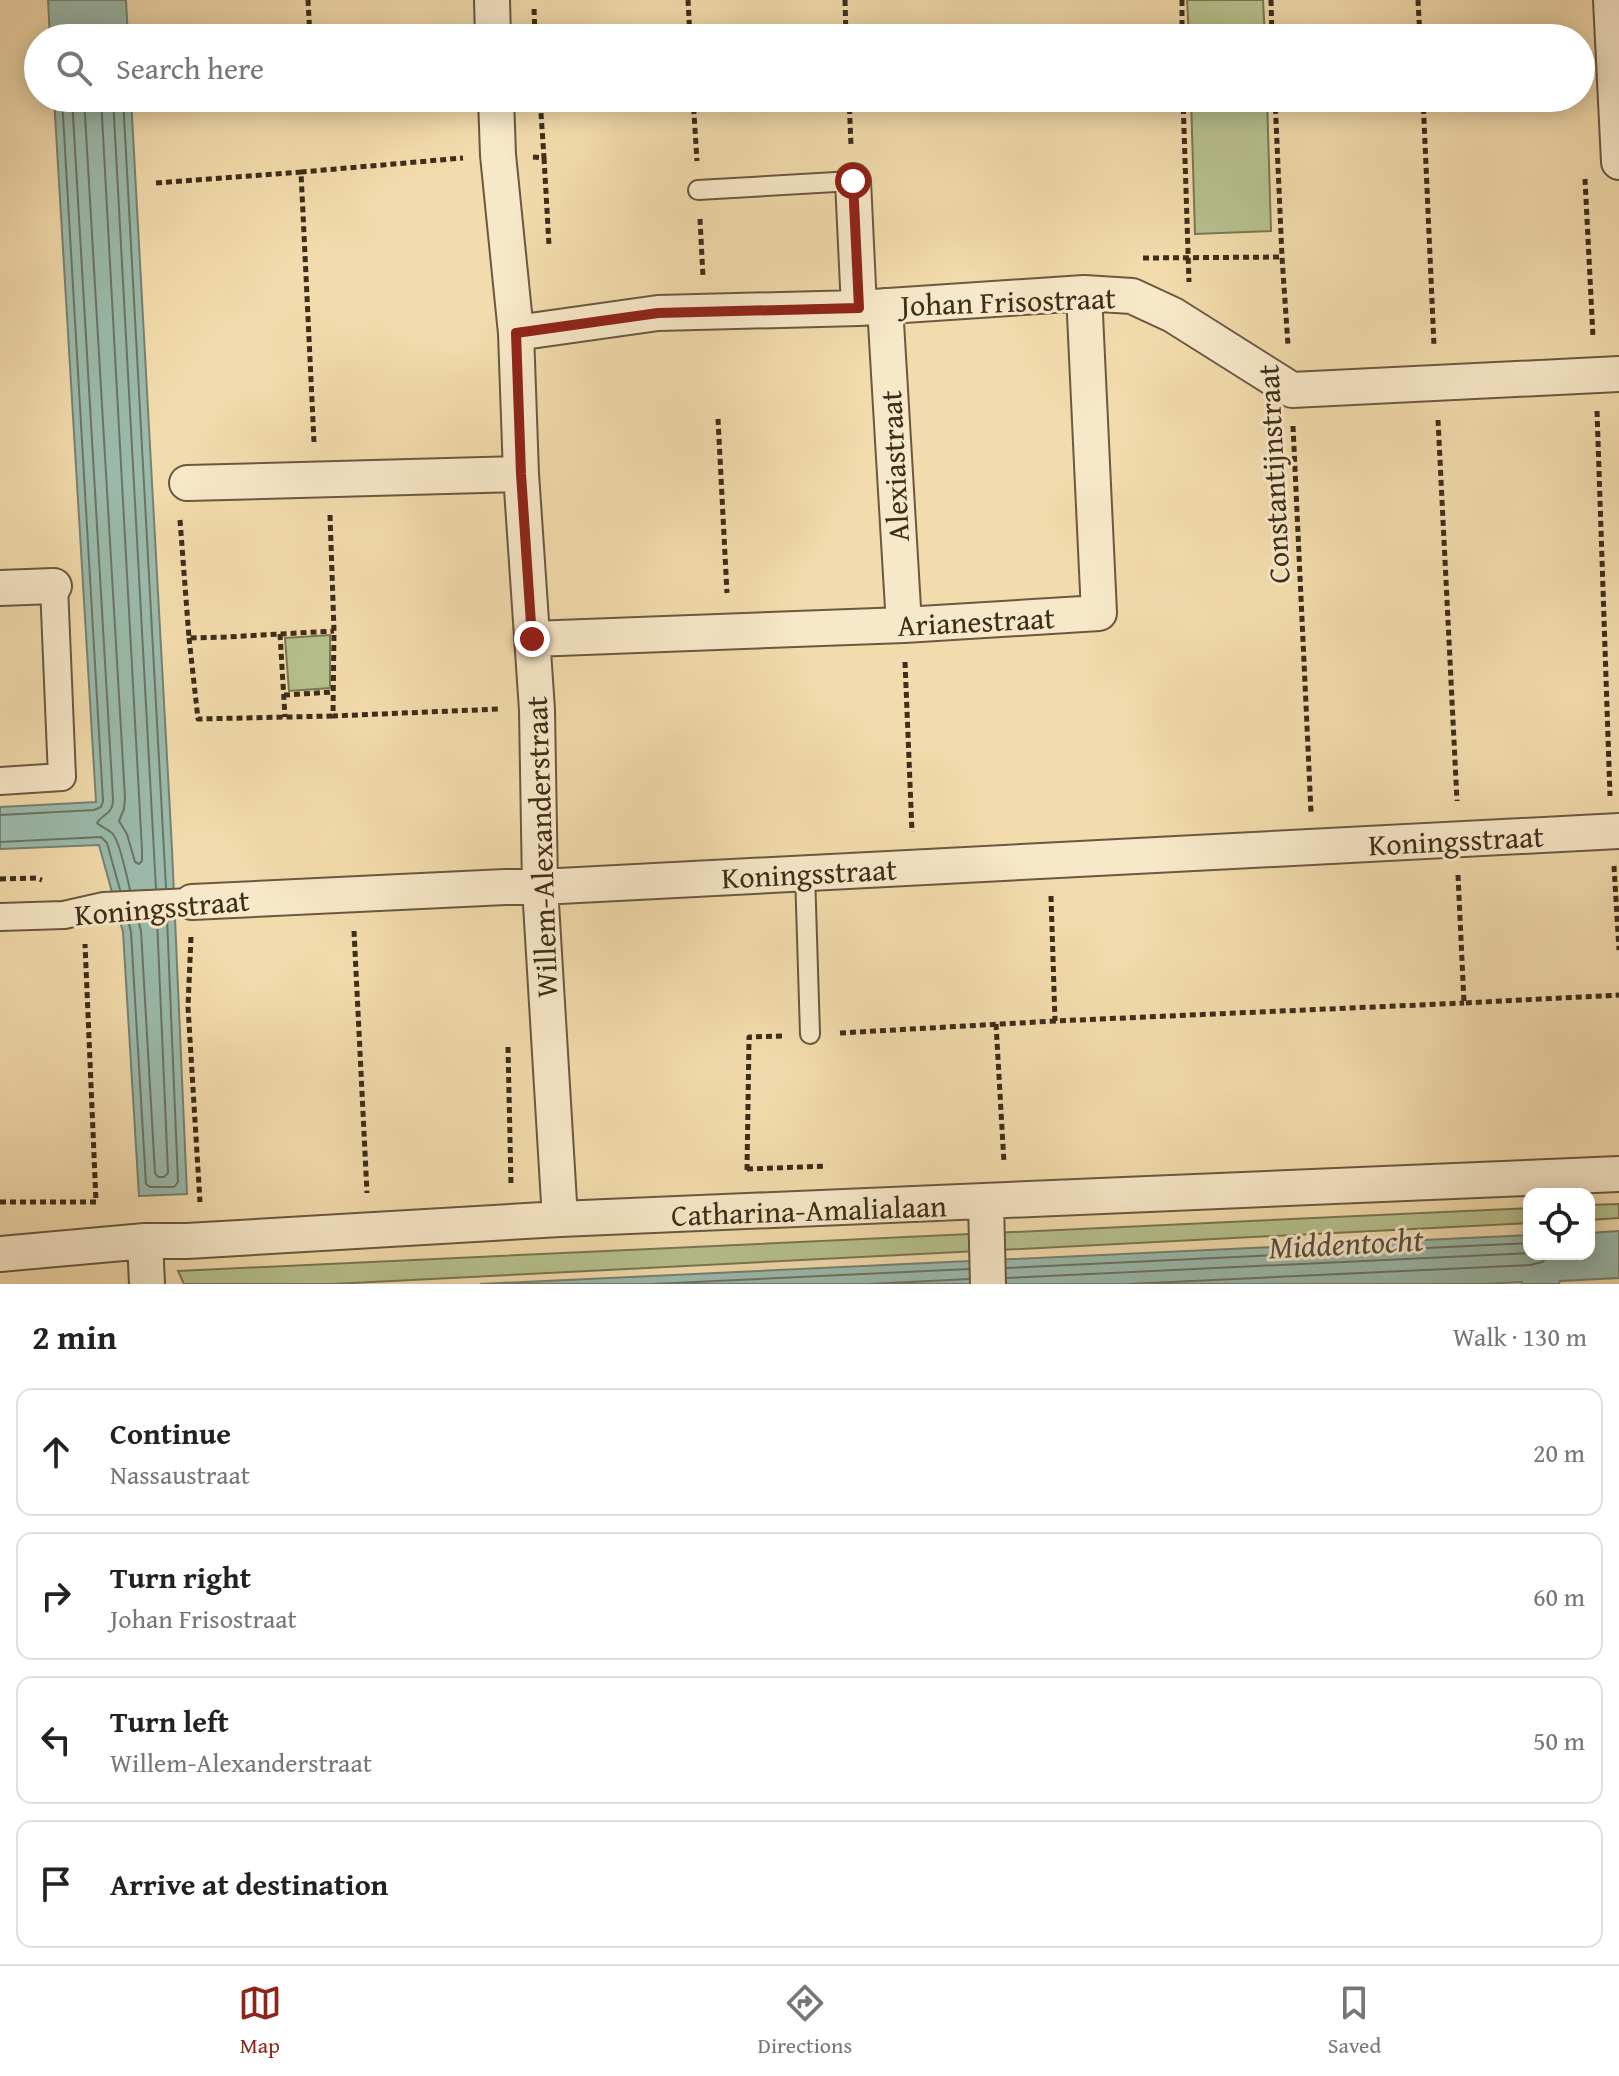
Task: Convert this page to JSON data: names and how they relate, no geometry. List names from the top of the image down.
{
  "streets": {
    "street": [
      "Johan Frisostraat",
      "Alexiastraat",
      "Arianestraat",
      "Koningsstraat",
      "Willem-Alexanderstraat",
      "Catharina-Amalialaan"
    ],
    "path": ["Constantijnstraat"]
  },
  "crossings": [
    ["Johan Frisostraat", "Alexiastraat"],
    ["Johan Frisostraat", "Constantijnstraat"],
    ["Johan Frisostraat", "Arianestraat"],
    ["Johan Frisostraat", "Willem-Alexanderstraat"],
    ["Alexiastraat", "Arianestraat"],
    ["Constantijnstraat", "Koningsstraat"],
    ["Arianestraat", "Willem-Alexanderstraat"],
    ["Koningsstraat", "Willem-Alexanderstraat"],
    ["Willem-Alexanderstraat", "Catharina-Amalialaan"]
  ],
  "water": ["Middentocht"],
  "page": {
    "search": "Search here",
    "heading": ["2 min", "Walk · 130 m"],
    "list": [
      ["Continue", "Nassaustraat", "20 m"],
      ["Turn right", "Johan Frisostraat", "60 m"],
      ["Turn left", "Willem-Alexanderstraat", "50 m"],
      "Arrive at destination"
    ],
    "nav": ["Map", "Directions", "Saved"]
  }
}
